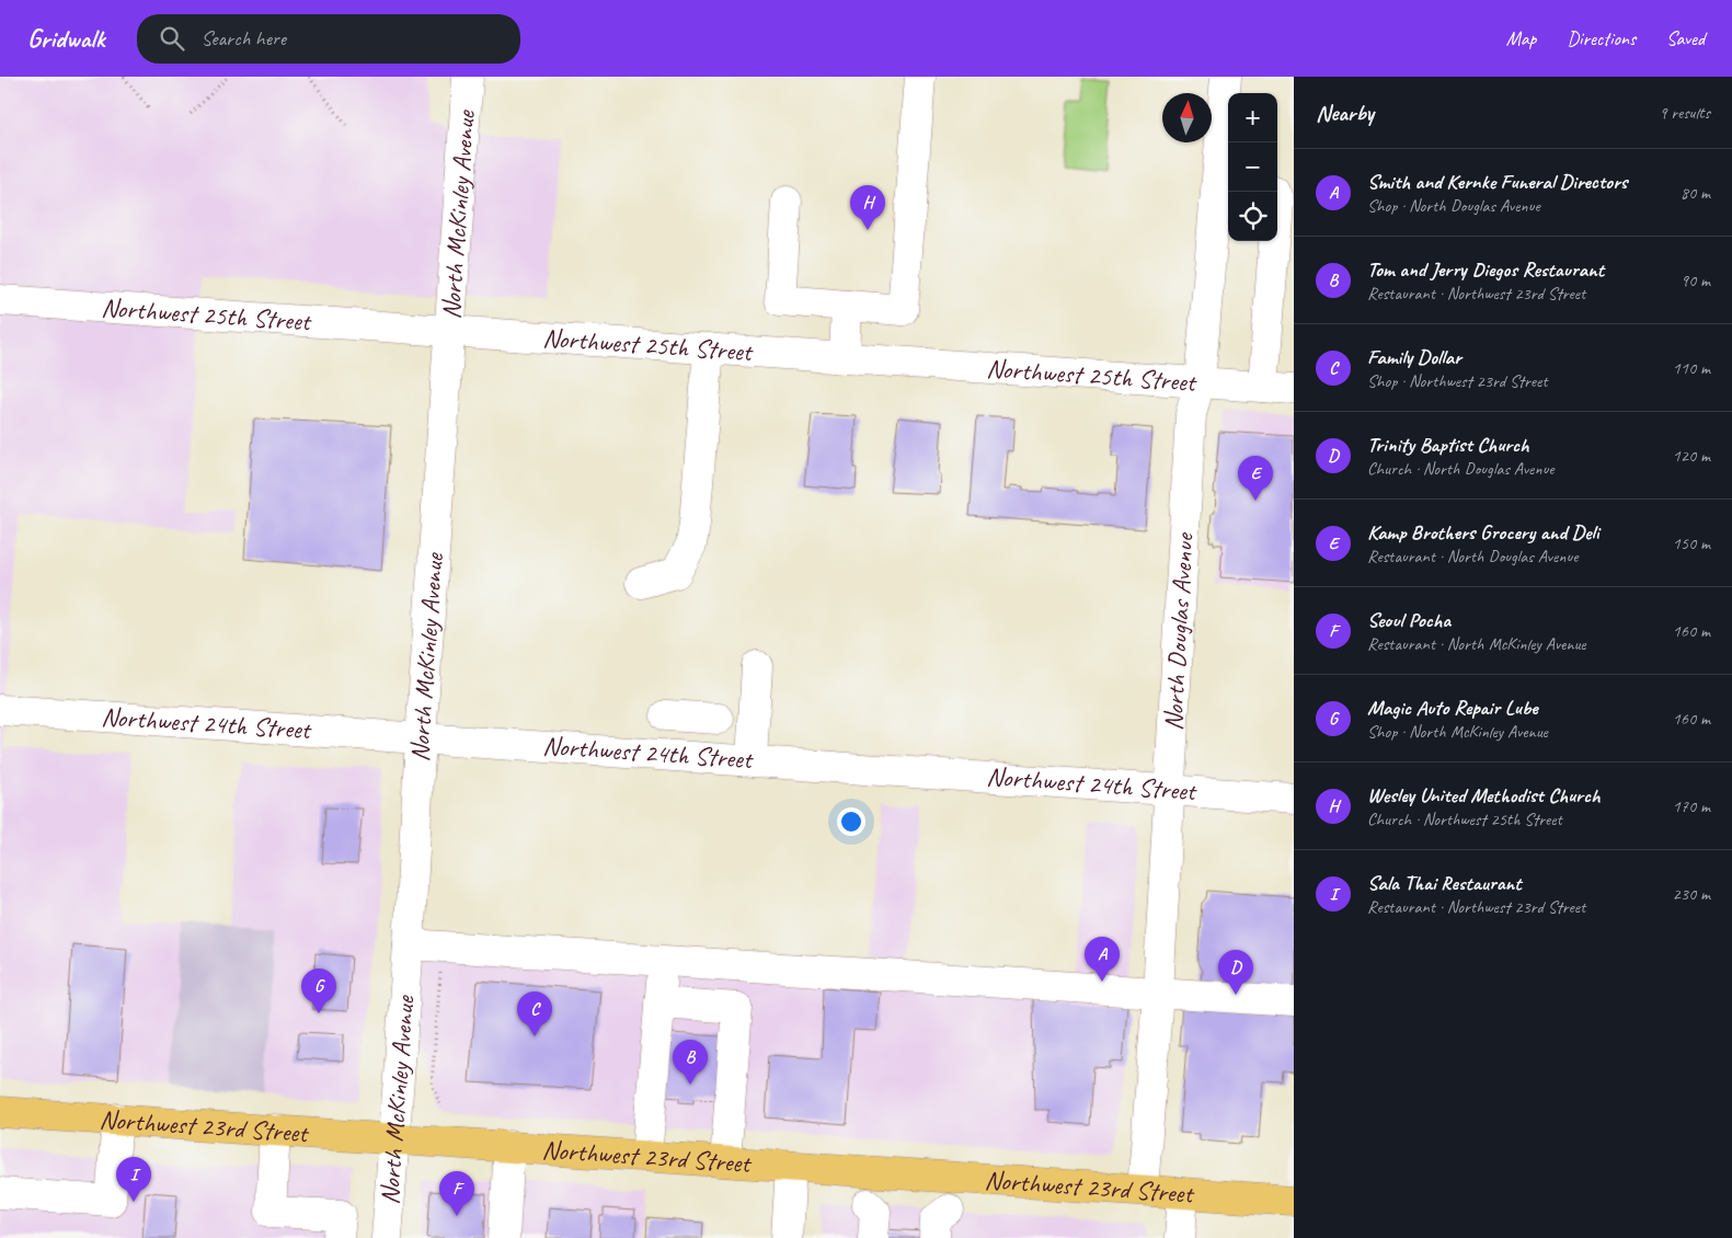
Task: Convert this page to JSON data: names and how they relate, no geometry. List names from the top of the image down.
{
  "streets": {
    "main road": ["Northwest 23rd Street"],
    "street": [
      "North McKinley Avenue",
      "Northwest 25th Street",
      "North Douglas Avenue",
      "Northwest 24th Street"
    ]
  },
  "crossings": [
    ["North McKinley Avenue", "Northwest 25th Street"],
    ["North McKinley Avenue", "Northwest 24th Street"],
    ["North McKinley Avenue", "Northwest 23rd Street"],
    ["Northwest 25th Street", "North Douglas Avenue"],
    ["North Douglas Avenue", "Northwest 24th Street"],
    ["North Douglas Avenue", "Northwest 23rd Street"]
  ],
  "north": "top",
  "page": {
    "header": "Gridwalk",
    "search": "Search here",
    "nav": ["Map", "Directions", "Saved"],
    "heading": ["Nearby", "9 results"],
    "map_buttons": ["+", "−"],
    "list": [
      {
        "mark": "A",
        "name": "Smith and Kernke Funeral Directors",
        "note": "Shop · North Douglas Avenue",
        "value": "80 m"
      },
      {
        "mark": "B",
        "name": "Tom and Jerry Diegos Restaurant",
        "note": "Restaurant · Northwest 23rd Street",
        "value": "90 m"
      },
      {
        "mark": "C",
        "name": "Family Dollar",
        "note": "Shop · Northwest 23rd Street",
        "value": "110 m"
      },
      {
        "mark": "D",
        "name": "Trinity Baptist Church",
        "note": "Church · North Douglas Avenue",
        "value": "120 m"
      },
      {
        "mark": "E",
        "name": "Kamp Brothers Grocery and Deli",
        "note": "Restaurant · North Douglas Avenue",
        "value": "150 m"
      },
      {
        "mark": "F",
        "name": "Seoul Pocha",
        "note": "Restaurant · North McKinley Avenue",
        "value": "160 m"
      },
      {
        "mark": "G",
        "name": "Magic Auto Repair Lube",
        "note": "Shop · North McKinley Avenue",
        "value": "160 m"
      },
      {
        "mark": "H",
        "name": "Wesley United Methodist Church",
        "note": "Church · Northwest 25th Street",
        "value": "170 m"
      },
      {
        "mark": "I",
        "name": "Sala Thai Restaurant",
        "note": "Restaurant · Northwest 23rd Street",
        "value": "230 m"
      }
    ],
    "pins": [
      "H",
      "E",
      "A",
      "D",
      "G",
      "C",
      "B",
      "I",
      "F"
    ]
  }
}
